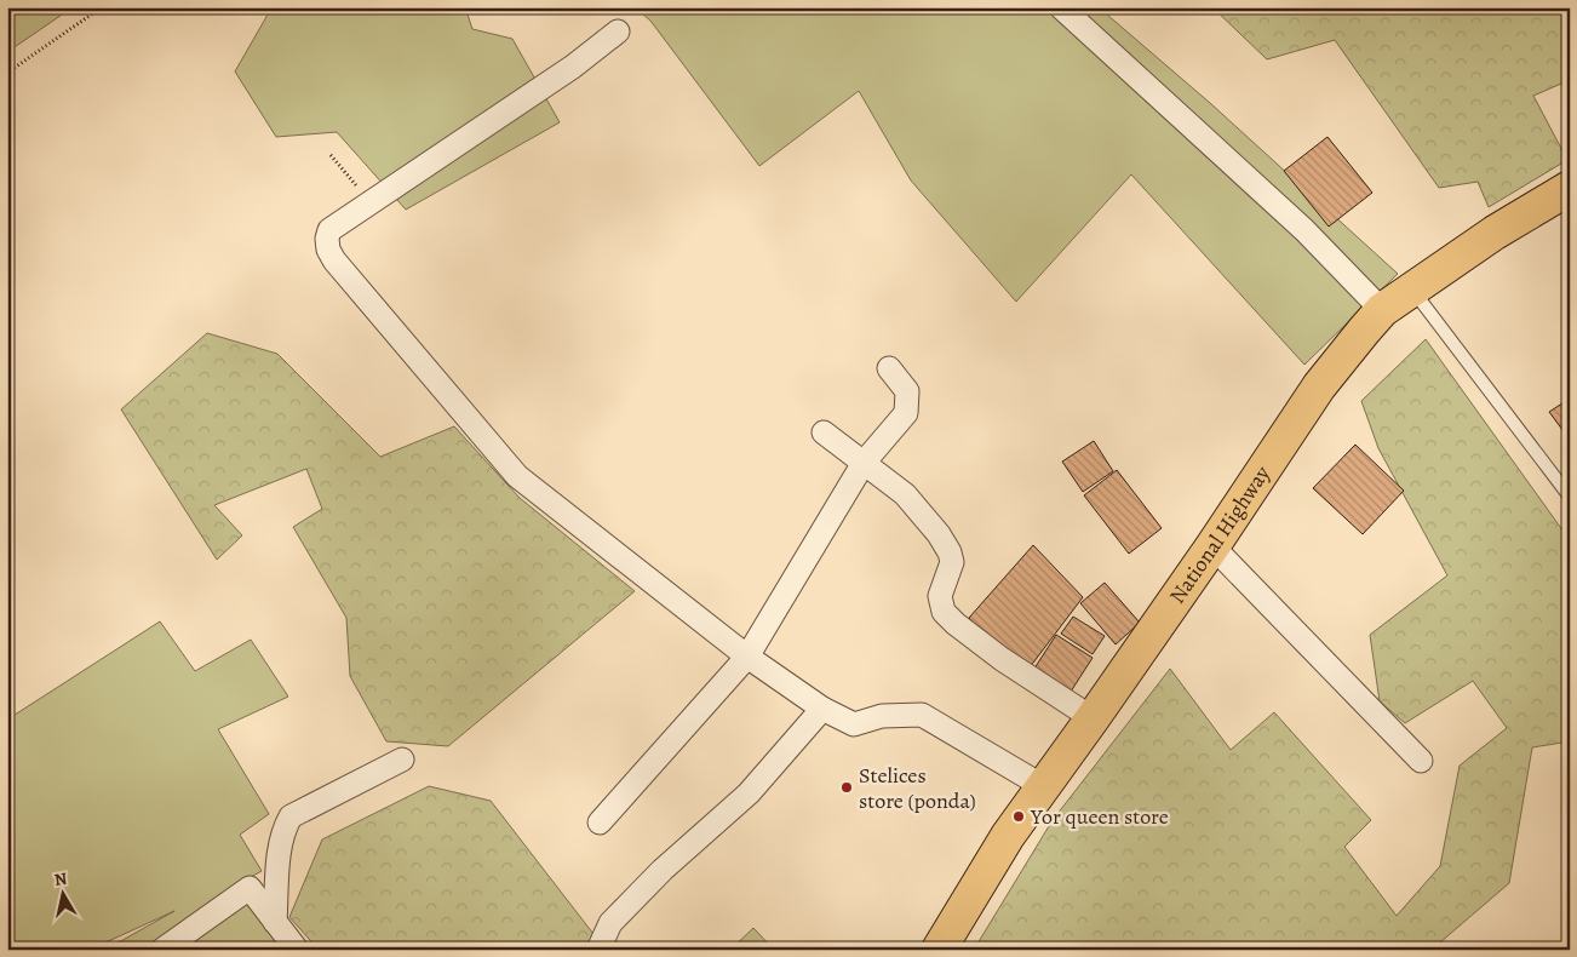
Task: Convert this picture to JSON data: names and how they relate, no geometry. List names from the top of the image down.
{
  "streets": {
    "main road": ["National Highway"]
  },
  "places": ["Stelices store (ponda)", "Yor queen store"],
  "north": "top"
}
